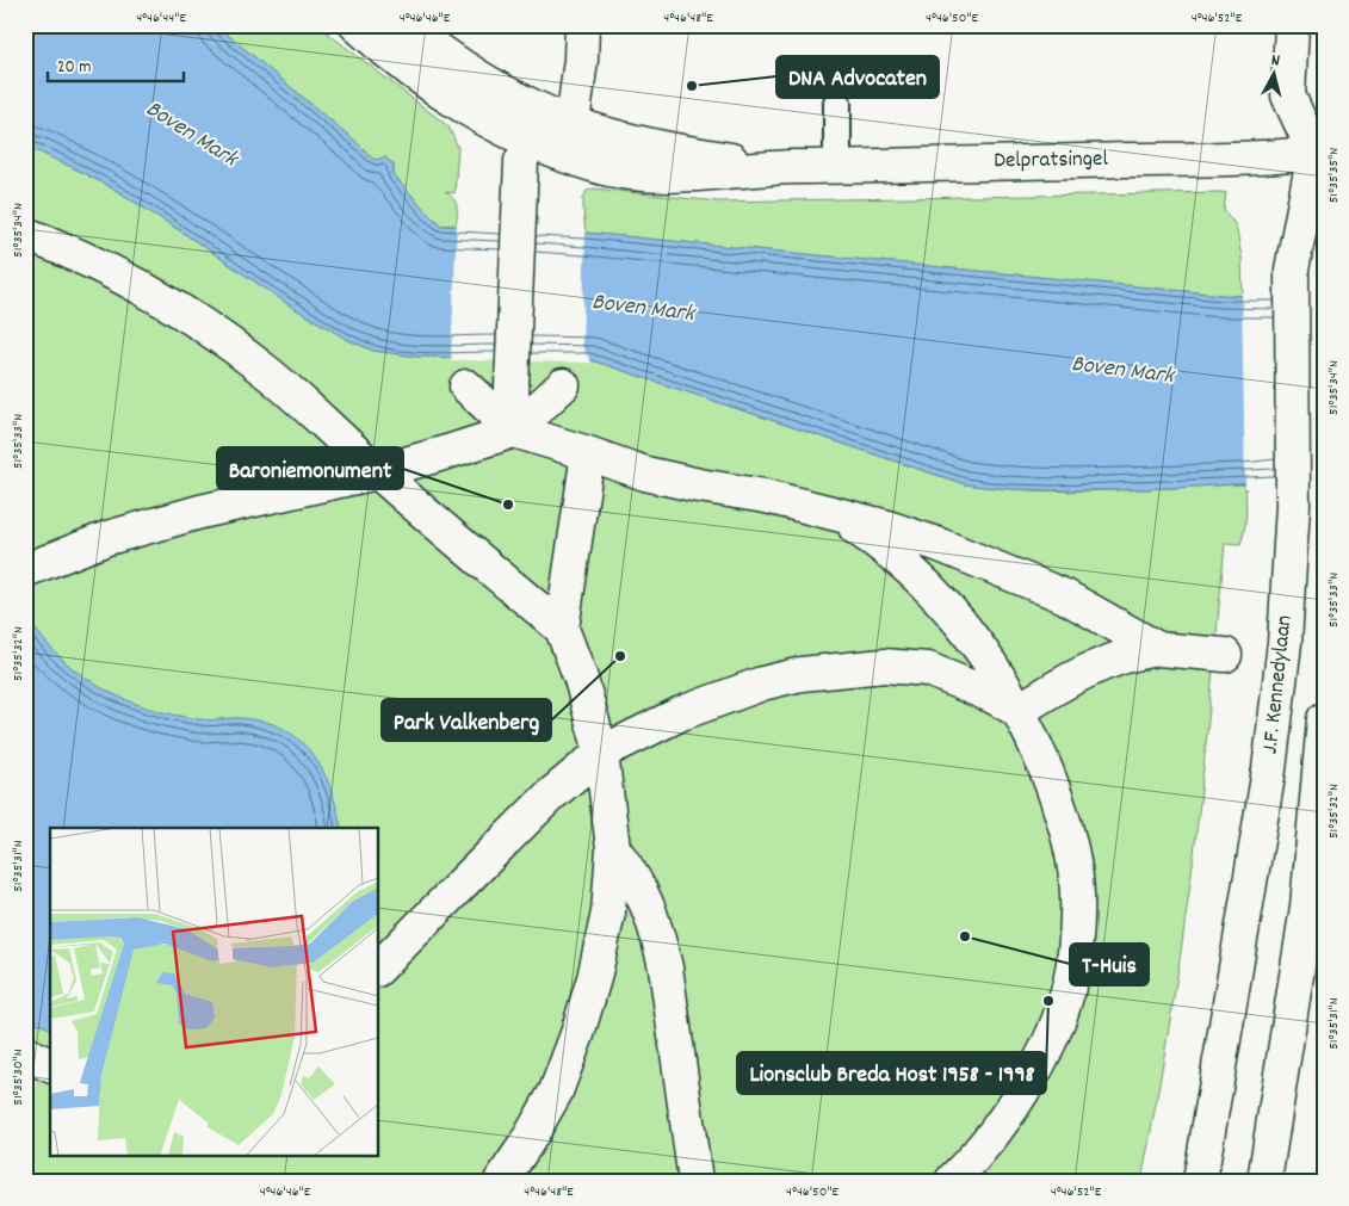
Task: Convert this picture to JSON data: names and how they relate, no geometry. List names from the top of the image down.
{
  "streets": {
    "street": ["Delpratsingel", "J.F. Kennedylaan"]
  },
  "crossings": [
    ["Delpratsingel", "J.F. Kennedylaan"]
  ],
  "water": ["Boven Mark"],
  "places": [
    "DNA Advocaten",
    "Baroniemonument",
    "Park Valkenberg",
    "T-Huis",
    "Lionsclub Breda Host 1958 - 1998"
  ],
  "scale_bar": "20 m",
  "north": "top",
  "coordinates": [
    "4°46'44\"E",
    "4°46'46\"E",
    "4°46'48\"E",
    "4°46'50\"E",
    "4°46'52\"E",
    "51°35'35\"N",
    "51°35'34\"N",
    "51°35'33\"N",
    "51°35'32\"N",
    "51°35'31\"N",
    "51°35'30\"N"
  ]
}
